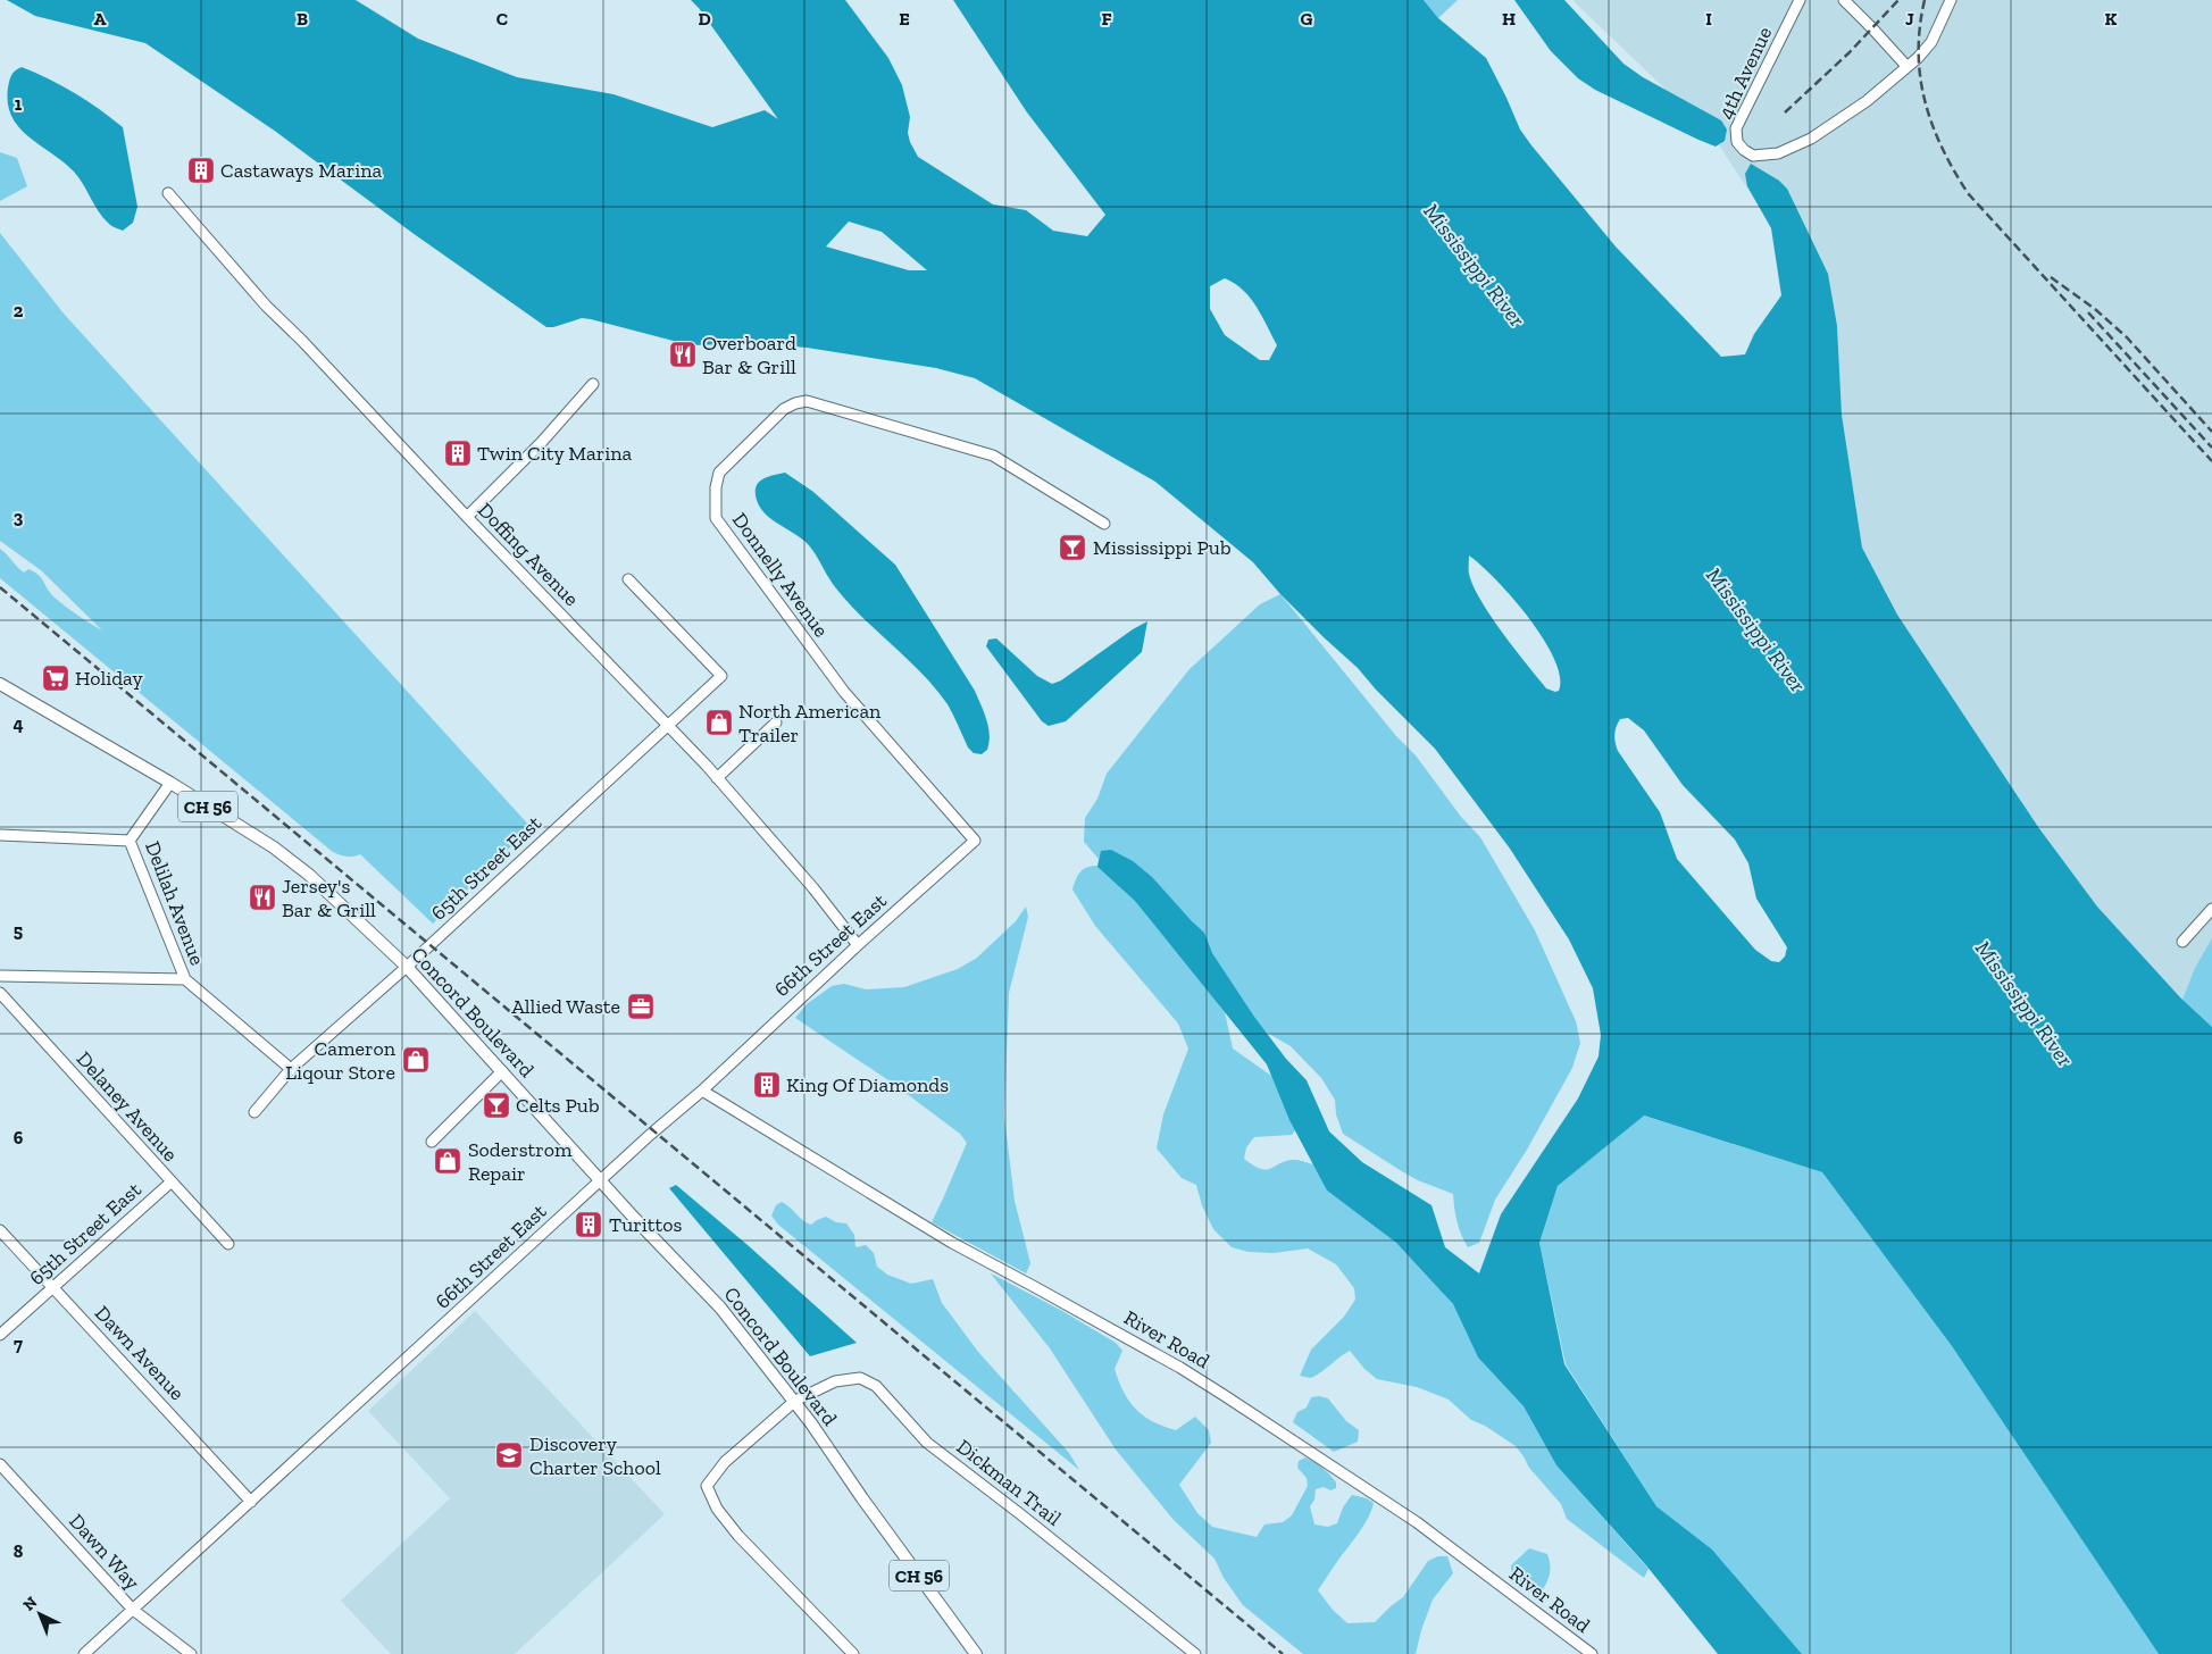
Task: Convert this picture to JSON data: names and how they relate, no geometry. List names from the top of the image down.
{
  "streets": {
    "main road": ["CH 56", "Concord Boulevard"],
    "street": [
      "4th Avenue",
      "Doffing Avenue",
      "Donnelly Avenue",
      "65th Street East",
      "Delilah Avenue",
      "66th Street East",
      "Delaney Avenue",
      "River Road",
      "Dawn Avenue",
      "Dickman Trail",
      "Dawn Way"
    ]
  },
  "crossings": [
    ["Doffing Avenue", "65th Street East"],
    ["Doffing Avenue", "66th Street East"],
    ["Donnelly Avenue", "66th Street East"],
    ["65th Street East", "Delilah Avenue"],
    ["65th Street East", "Concord Boulevard"],
    ["65th Street East", "Delaney Avenue"],
    ["65th Street East", "Dawn Avenue"],
    ["Delilah Avenue", "Concord Boulevard"],
    ["66th Street East", "Concord Boulevard"],
    ["66th Street East", "River Road"],
    ["66th Street East", "Dawn Avenue"],
    ["66th Street East", "Dawn Way"],
    ["Concord Boulevard", "Dickman Trail"]
  ],
  "water": ["Mississippi River"],
  "places": {
    "building": [
      "Castaways Marina",
      "Twin City Marina",
      "King Of Diamonds",
      "Turittos"
    ],
    "restaurant": ["Overboard Bar & Grill", "Jersey's Bar & Grill"],
    "bar": ["Mississippi Pub", "Celts Pub"],
    "supermarket": ["Holiday"],
    "shop": ["North American Trailer", "Cameron Liqour Store", "Soderstrom Repair"],
    "office": ["Allied Waste"],
    "school or university": ["Discovery Charter School"]
  },
  "north": "top left",
  "grid": {
    "columns": [
      "A",
      "B",
      "C",
      "D",
      "E",
      "F",
      "G",
      "H",
      "I",
      "J",
      "K"
    ],
    "rows": [
      "1",
      "2",
      "3",
      "4",
      "5",
      "6",
      "7",
      "8"
    ]
  }
}
